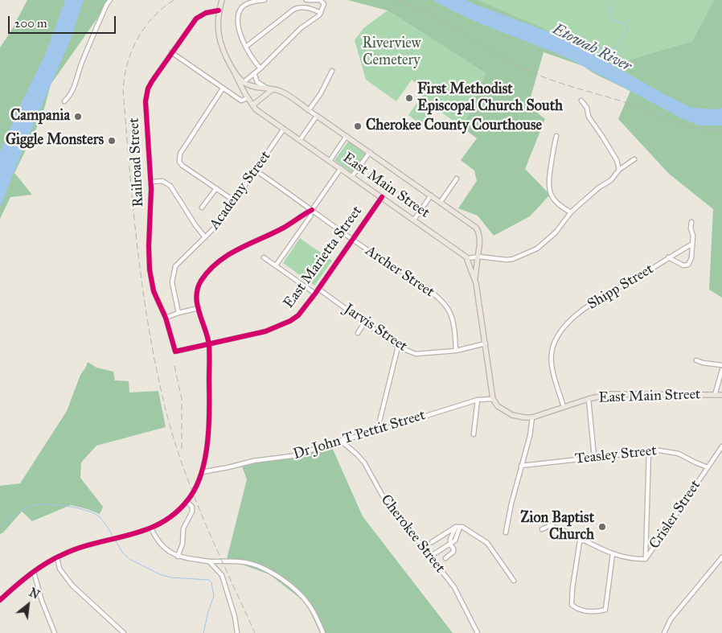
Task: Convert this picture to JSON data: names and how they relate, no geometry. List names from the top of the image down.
{
  "streets": {
    "main road": ["East Main Street"],
    "street": [
      "Railroad Street",
      "Academy Street",
      "East Marietta Street",
      "Archer Street",
      "Shipp Street",
      "Jarvis Street",
      "Dr John T Pettit Street",
      "Teasley Street",
      "Crisler Street",
      "Cherokee Street"
    ]
  },
  "crossings": [
    ["Railroad Street", "East Main Street"],
    ["Railroad Street", "East Marietta Street"],
    ["East Main Street", "Academy Street"],
    ["East Main Street", "East Marietta Street"],
    ["East Main Street", "Shipp Street"],
    ["East Main Street", "Dr John T Pettit Street"],
    ["Academy Street", "Archer Street"],
    ["East Marietta Street", "Archer Street"],
    ["East Marietta Street", "Jarvis Street"],
    ["Archer Street", "Jarvis Street"],
    ["Dr John T Pettit Street", "Cherokee Street"],
    ["Teasley Street", "Crisler Street"]
  ],
  "water": ["Etowah River"],
  "parks": ["Riverview Cemetery"],
  "places": [
    "First Methodist Episcopal Church South",
    "Campania",
    "Cherokee County Courthouse",
    "Giggle Monsters",
    "Zion Baptist Church"
  ],
  "scale_bar": "200 m",
  "north": "top right"
}
